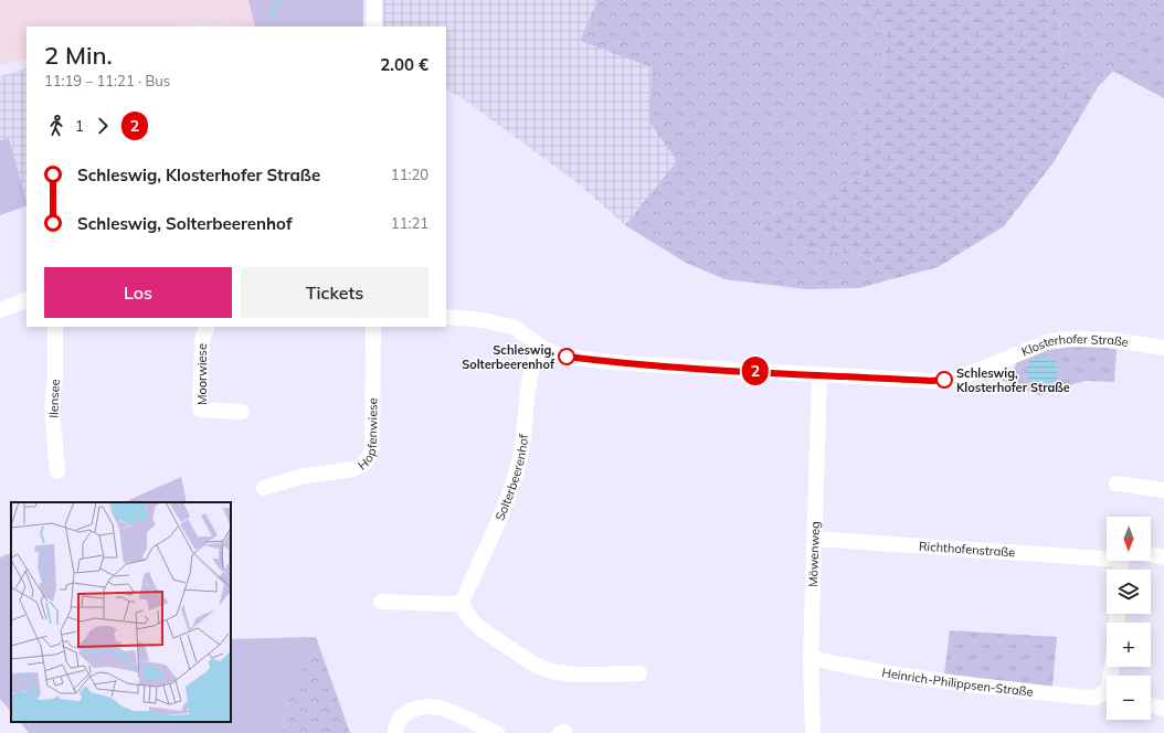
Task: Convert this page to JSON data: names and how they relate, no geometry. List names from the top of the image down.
{
  "streets": {
    "street": [
      "Klosterhofer Straße",
      "Moorwiese",
      "Ilensee",
      "Hopfenwiese",
      "Solterbeerenhof",
      "Richthofenstraße",
      "Möwenweg",
      "Heinrich-Philippsen-Straße"
    ]
  },
  "crossings": [
    ["Klosterhofer Straße", "Solterbeerenhof"],
    ["Klosterhofer Straße", "Möwenweg"],
    ["Richthofenstraße", "Möwenweg"],
    ["Möwenweg", "Heinrich-Philippsen-Straße"]
  ],
  "places": ["Schleswig, Solterbeerenhof", "Schleswig, Klosterhofer Straße"],
  "lines": ["bus line 2"],
  "north": "bottom",
  "page": {
    "on_map": "2",
    "heading": ["2 Min.", "11:19 – 11:21 · Bus", "2.00 €"],
    "legs": ["1", "2"],
    "list": [
      {
        "name": "Schleswig, Klosterhofer Straße",
        "value": "11:20"
      },
      {
        "name": "Schleswig, Solterbeerenhof",
        "value": "11:21"
      }
    ],
    "buttons": ["Los", "Tickets"],
    "map_buttons": ["+", "−"]
  }
}
